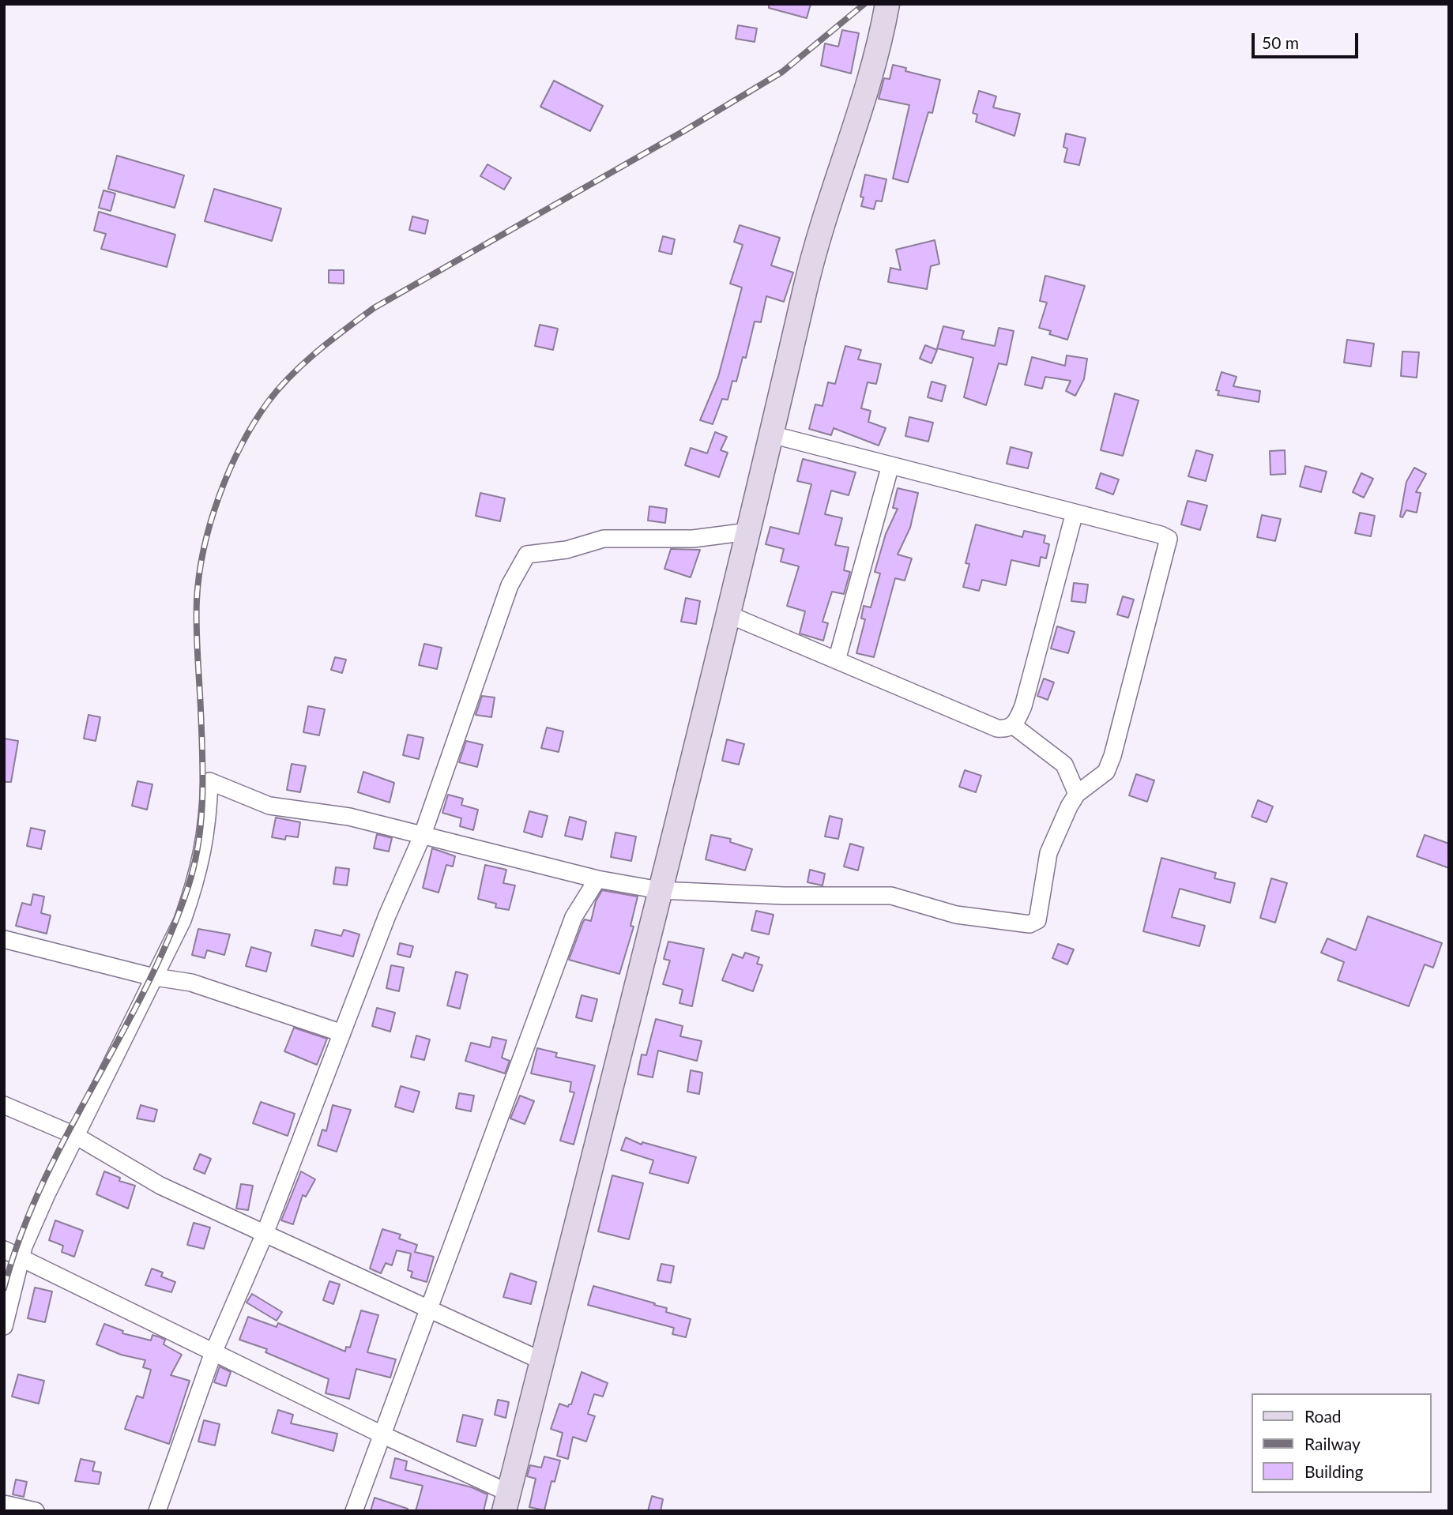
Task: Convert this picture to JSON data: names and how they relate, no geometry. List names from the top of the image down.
{
  "legend": ["Road", "Railway", "Building"],
  "scale_bar": "50 m"
}
